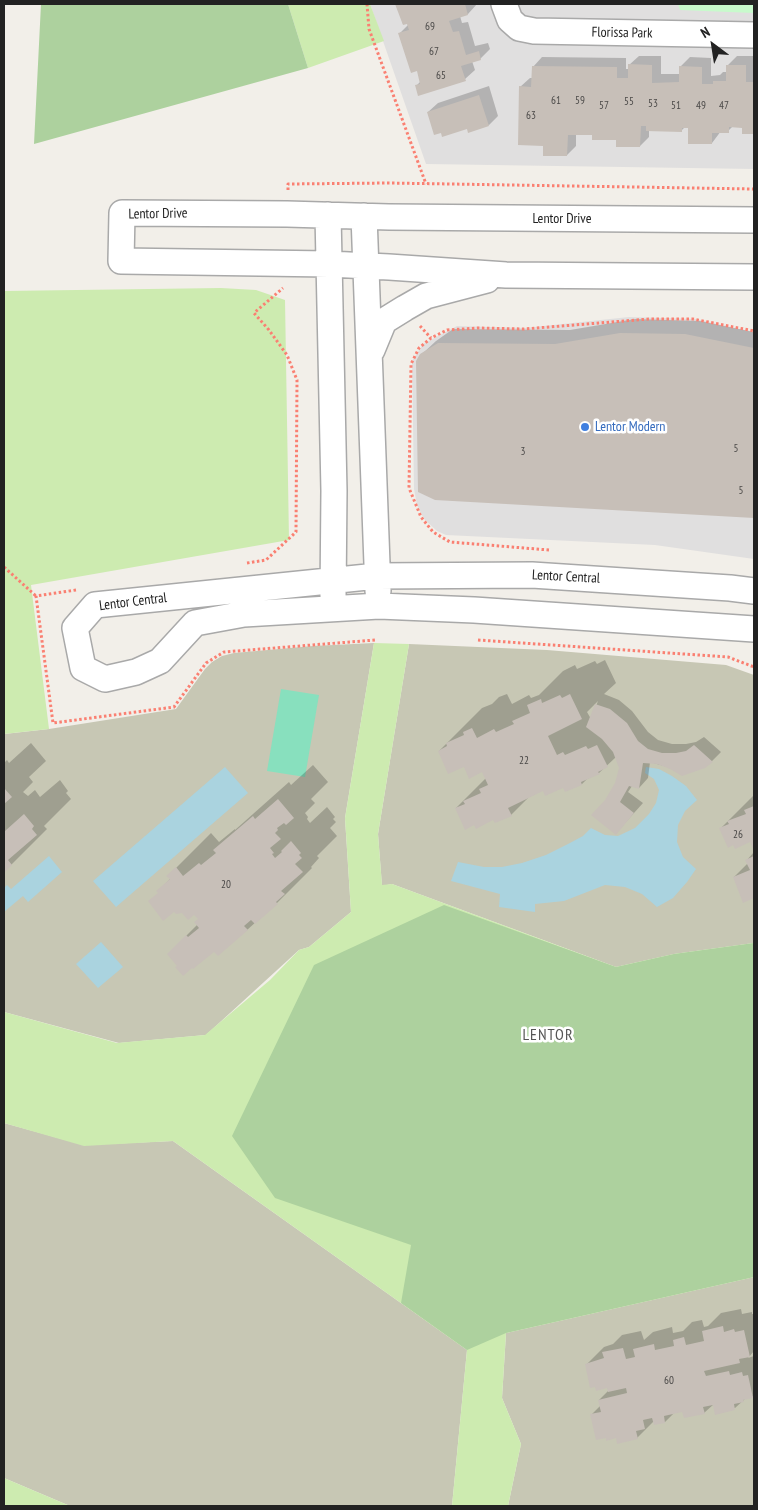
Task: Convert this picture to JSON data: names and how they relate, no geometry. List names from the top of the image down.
{
  "streets": {
    "street": ["Florissa Park", "Lentor Drive", "Lentor Central"]
  },
  "districts": ["LENTOR"],
  "places": ["Lentor Modern"],
  "house_numbers": [
    "69",
    "67",
    "65",
    "61",
    "59",
    "55",
    "53",
    "57",
    "51",
    "49",
    "47",
    "63",
    "5",
    "3",
    "5",
    "22",
    "26",
    "20",
    "60"
  ],
  "north": "top left"
}
